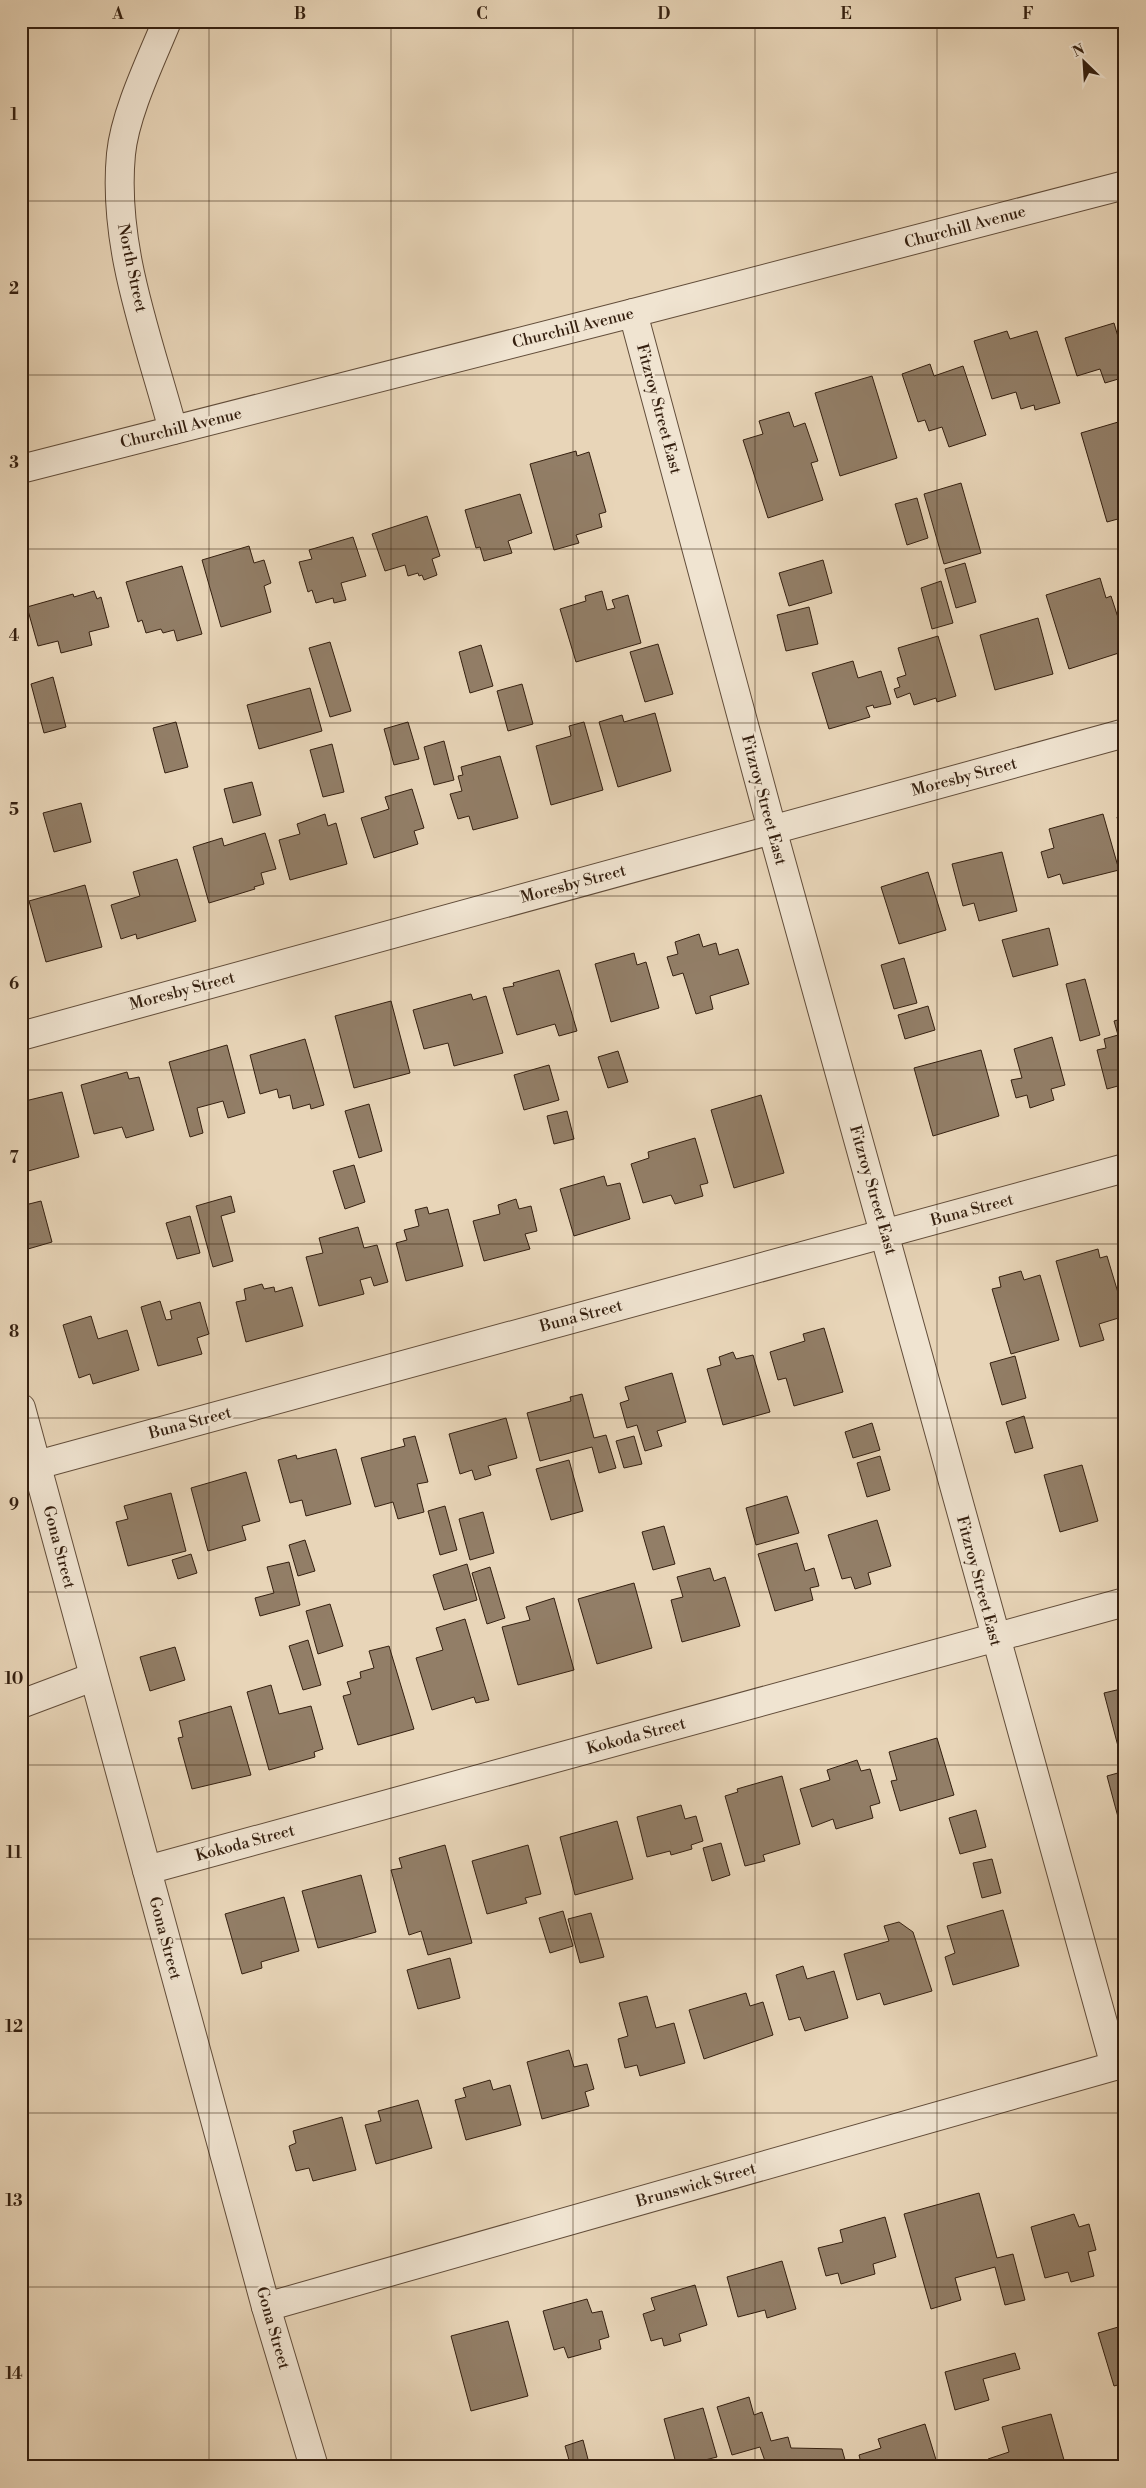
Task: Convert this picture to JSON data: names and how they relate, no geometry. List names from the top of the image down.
{
  "streets": {
    "street": [
      "Churchill Avenue",
      "North Street",
      "Fitzroy Street East",
      "Moresby Street",
      "Buna Street",
      "Gona Street",
      "Kokoda Street",
      "Brunswick Street"
    ]
  },
  "crossings": [
    ["Churchill Avenue", "North Street"],
    ["Churchill Avenue", "Fitzroy Street East"],
    ["Fitzroy Street East", "Moresby Street"],
    ["Fitzroy Street East", "Buna Street"],
    ["Fitzroy Street East", "Kokoda Street"],
    ["Fitzroy Street East", "Brunswick Street"],
    ["Buna Street", "Gona Street"],
    ["Gona Street", "Kokoda Street"],
    ["Gona Street", "Brunswick Street"]
  ],
  "north": "top left",
  "grid": {
    "columns": [
      "A",
      "B",
      "C",
      "D",
      "E",
      "F"
    ],
    "rows": [
      "1",
      "2",
      "3",
      "4",
      "5",
      "6",
      "7",
      "8",
      "9",
      "10",
      "11",
      "12",
      "13",
      "14"
    ]
  }
}
